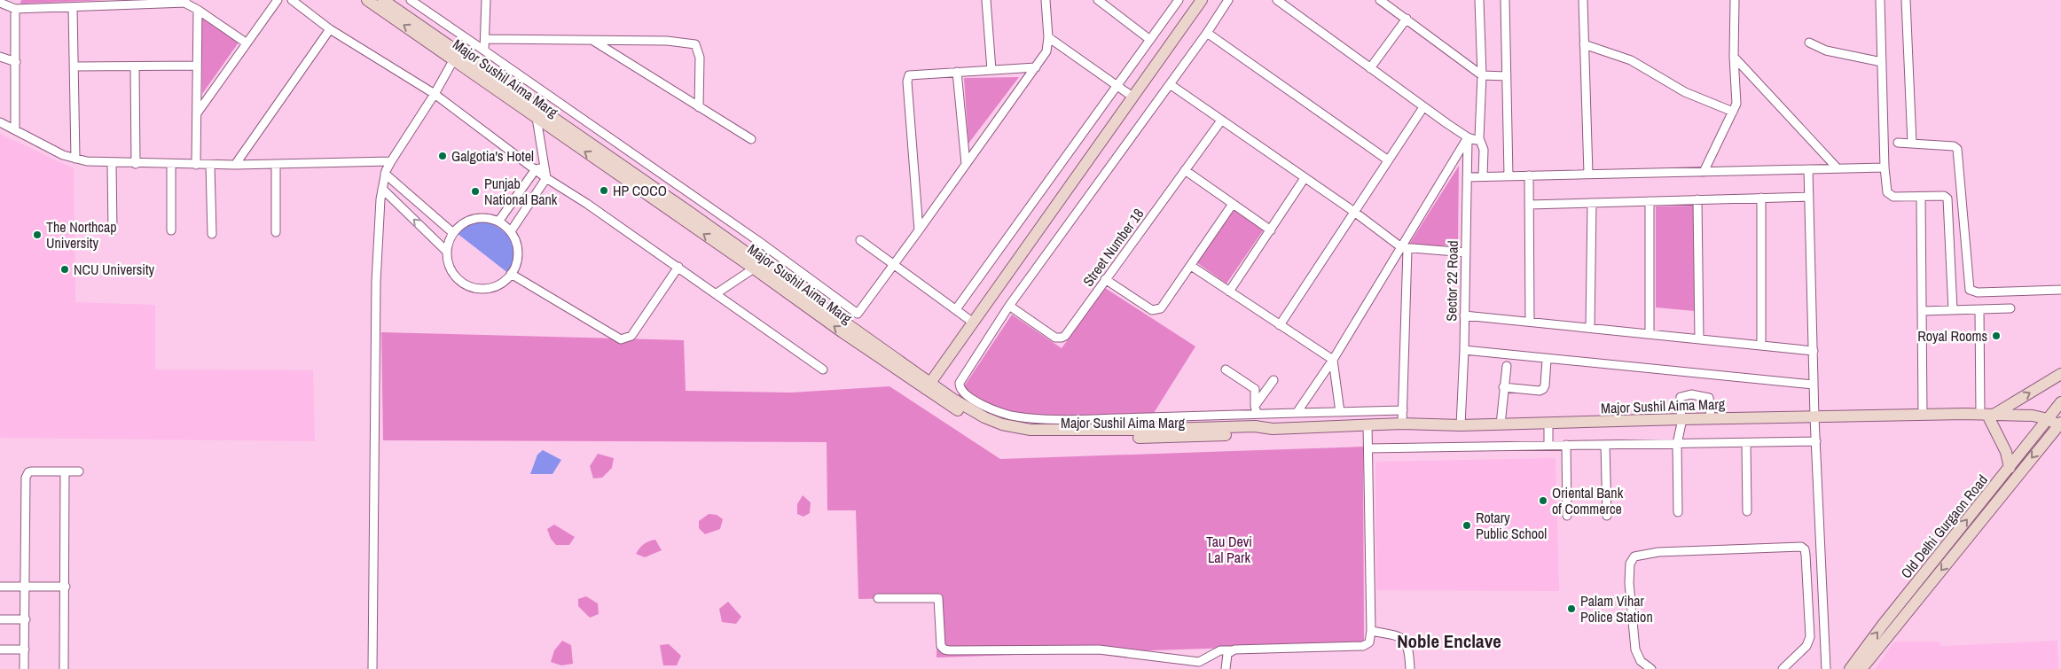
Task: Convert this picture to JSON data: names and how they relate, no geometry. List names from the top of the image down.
{
  "streets": {
    "street": [
      "Major Sushil Aima Marg",
      "Street Number 18",
      "Sector 22 Road",
      "Old Delhi Gurgaon Road"
    ]
  },
  "crossings": [
    ["Major Sushil Aima Marg", "Sector 22 Road"],
    ["Major Sushil Aima Marg", "Old Delhi Gurgaon Road"]
  ],
  "districts": ["Noble Enclave"],
  "parks": ["Tau Devi Lal Park"],
  "places": [
    "Galgotia's Hotel",
    "HP COCO",
    "Punjab National Bank",
    "The Northcap University",
    "NCU University",
    "Royal Rooms",
    "Oriental Bank of Commerce",
    "Rotary Public School",
    "Palam Vihar Police Station"
  ]
}
